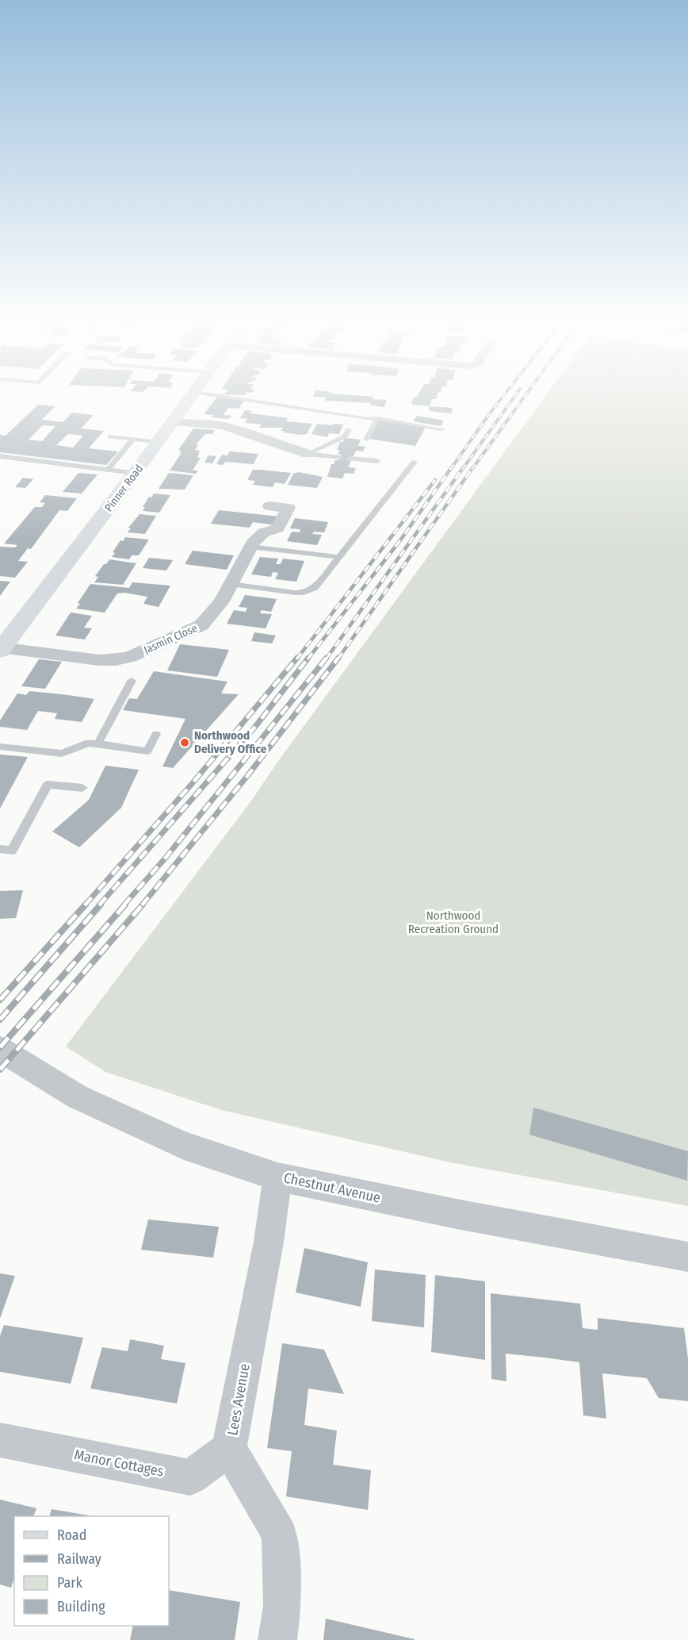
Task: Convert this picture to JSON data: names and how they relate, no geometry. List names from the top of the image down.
{
  "streets": {
    "main road": ["Pinner Road"],
    "street": [
      "Jasmin Close",
      "Chestnut Avenue",
      "Lees Avenue",
      "Manor Cottages"
    ]
  },
  "crossings": [
    ["Pinner Road", "Jasmin Close"],
    ["Chestnut Avenue", "Lees Avenue"],
    ["Lees Avenue", "Manor Cottages"]
  ],
  "parks": ["Northwood Recreation Ground"],
  "places": ["Northwood Delivery Office"],
  "legend": [
    "Road",
    "Railway",
    "Park",
    "Building"
  ]
}
